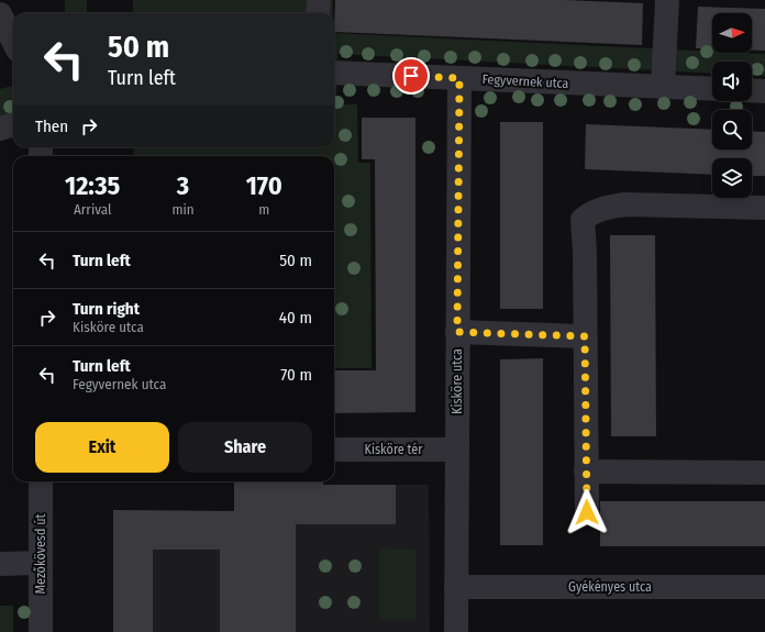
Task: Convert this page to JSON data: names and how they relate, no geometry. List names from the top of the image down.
{
  "streets": {
    "street": [
      "Fegyvernek utca",
      "Kisköre utca",
      "Kisköre tér",
      "Mezőkövesd út",
      "Gyékényes utca"
    ]
  },
  "crossings": [
    ["Fegyvernek utca", "Kisköre utca"],
    ["Kisköre utca", "Kisköre tér"],
    ["Kisköre utca", "Gyékényes utca"]
  ],
  "north": "right",
  "page": {
    "turn": ["50 m", "Turn left"],
    "then": "Then",
    "eta": [
      "12:35",
      "Arrival",
      "3",
      "min",
      "170",
      "m"
    ],
    "list": [
      {
        "name": "Turn left",
        "value": "50 m"
      },
      {
        "name": "Turn right",
        "note": "Kisköre utca",
        "value": "40 m"
      },
      {
        "name": "Turn left",
        "note": "Fegyvernek utca",
        "value": "70 m"
      }
    ],
    "buttons": ["Exit", "Share"]
  }
}
